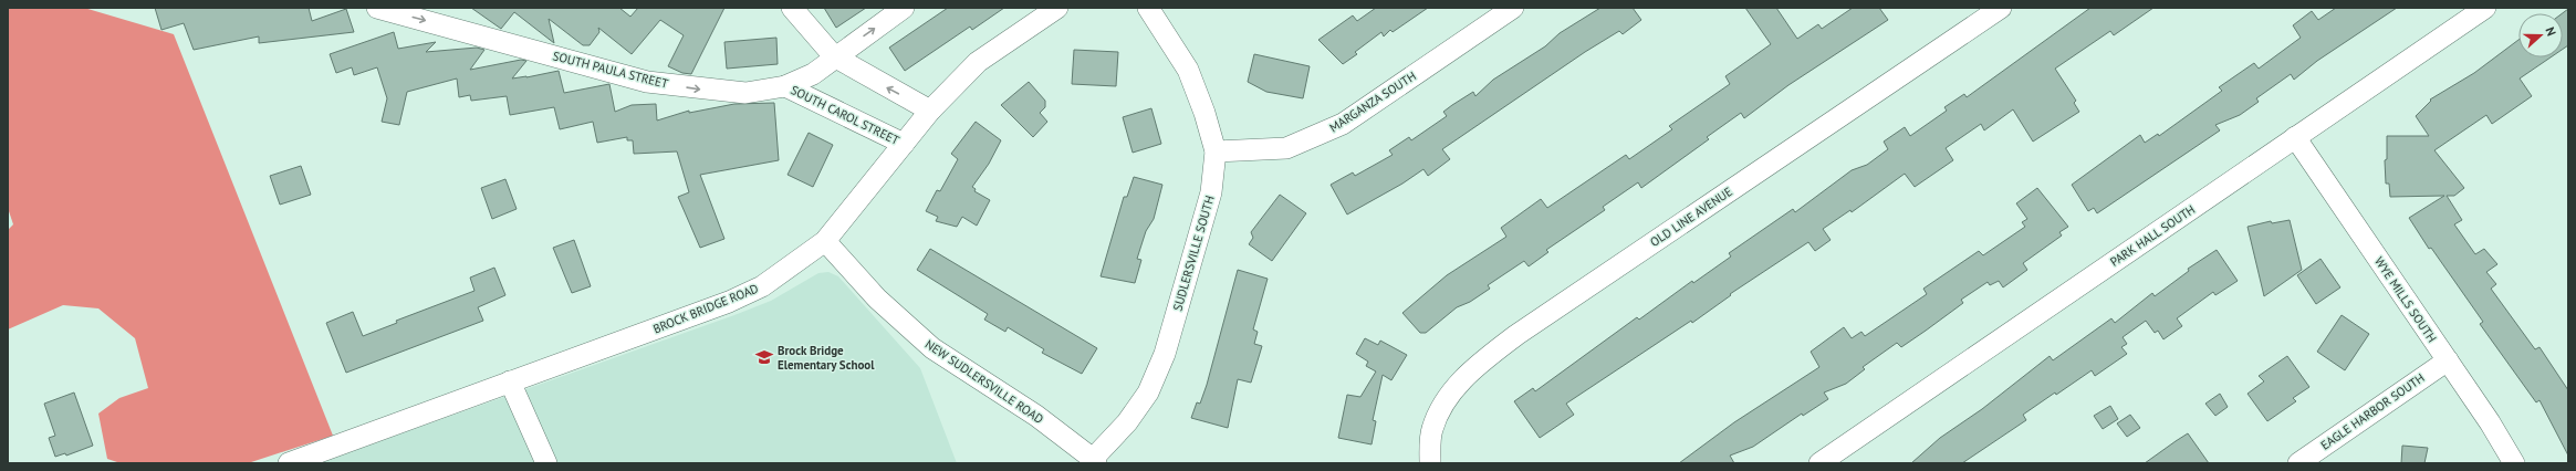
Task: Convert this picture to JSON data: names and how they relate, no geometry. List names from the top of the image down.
{
  "streets": {
    "street": [
      "SOUTH PAULA STREET",
      "MARGANZA SOUTH",
      "SOUTH CAROL STREET",
      "OLD LINE AVENUE",
      "PARK HALL SOUTH",
      "SUDLERSVILLE SOUTH",
      "WYE MILLS SOUTH",
      "BROCK BRIDGE ROAD",
      "NEW SUDLERSVILLE ROAD",
      "EAGLE HARBOR SOUTH"
    ]
  },
  "crossings": [
    ["SOUTH PAULA STREET", "SOUTH CAROL STREET"],
    ["MARGANZA SOUTH", "SUDLERSVILLE SOUTH"],
    ["SOUTH CAROL STREET", "BROCK BRIDGE ROAD"],
    ["PARK HALL SOUTH", "WYE MILLS SOUTH"],
    ["SUDLERSVILLE SOUTH", "NEW SUDLERSVILLE ROAD"],
    ["WYE MILLS SOUTH", "EAGLE HARBOR SOUTH"],
    ["BROCK BRIDGE ROAD", "NEW SUDLERSVILLE ROAD"]
  ],
  "one_way": ["SOUTH PAULA STREET"],
  "places": {
    "school or university": ["Brock Bridge Elementary School"]
  },
  "north": "right"
}
